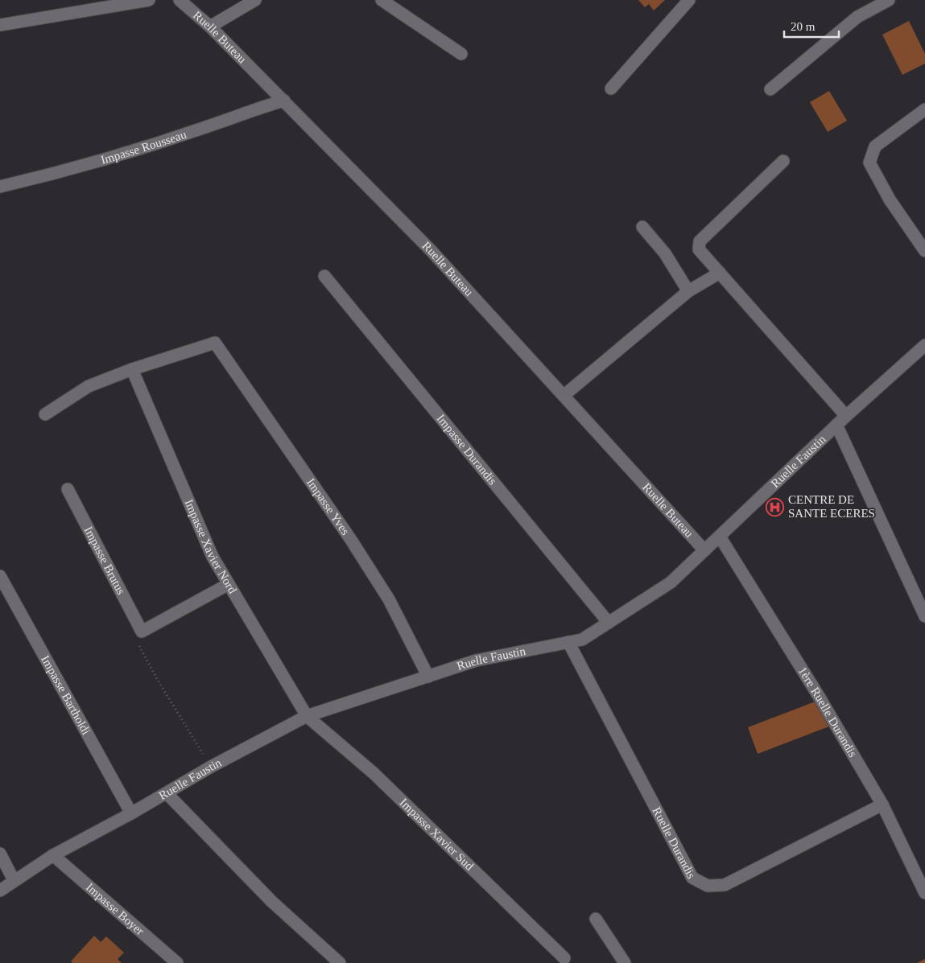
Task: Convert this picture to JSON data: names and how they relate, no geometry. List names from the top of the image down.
{
  "streets": {
    "street": [
      "Ruelle Buteau",
      "Impasse Rousseau",
      "Impasse Durandis",
      "Ruelle Faustin",
      "Impasse Yves",
      "Impasse Xavier Nord",
      "Impasse Brutus",
      "Impasse Bartholdi",
      "1ère Ruelle Durandis",
      "Impasse Xavier Sud",
      "Ruelle Durandis",
      "Impasse Boyer"
    ]
  },
  "crossings": [
    ["Ruelle Buteau", "Impasse Rousseau"],
    ["Ruelle Buteau", "Ruelle Faustin"],
    ["Impasse Durandis", "Ruelle Faustin"],
    ["Ruelle Faustin", "Impasse Yves"],
    ["Ruelle Faustin", "Impasse Xavier Nord"],
    ["Ruelle Faustin", "Impasse Bartholdi"],
    ["Ruelle Faustin", "1ère Ruelle Durandis"],
    ["Ruelle Faustin", "Impasse Xavier Sud"],
    ["Ruelle Faustin", "Ruelle Durandis"],
    ["Ruelle Faustin", "Impasse Boyer"],
    ["Impasse Yves", "Impasse Xavier Nord"],
    ["Impasse Xavier Nord", "Impasse Xavier Sud"],
    ["1ère Ruelle Durandis", "Ruelle Durandis"]
  ],
  "places": {
    "hospital": ["CENTRE DE SANTE ECERES"]
  },
  "scale_bar": "20 m"
}
